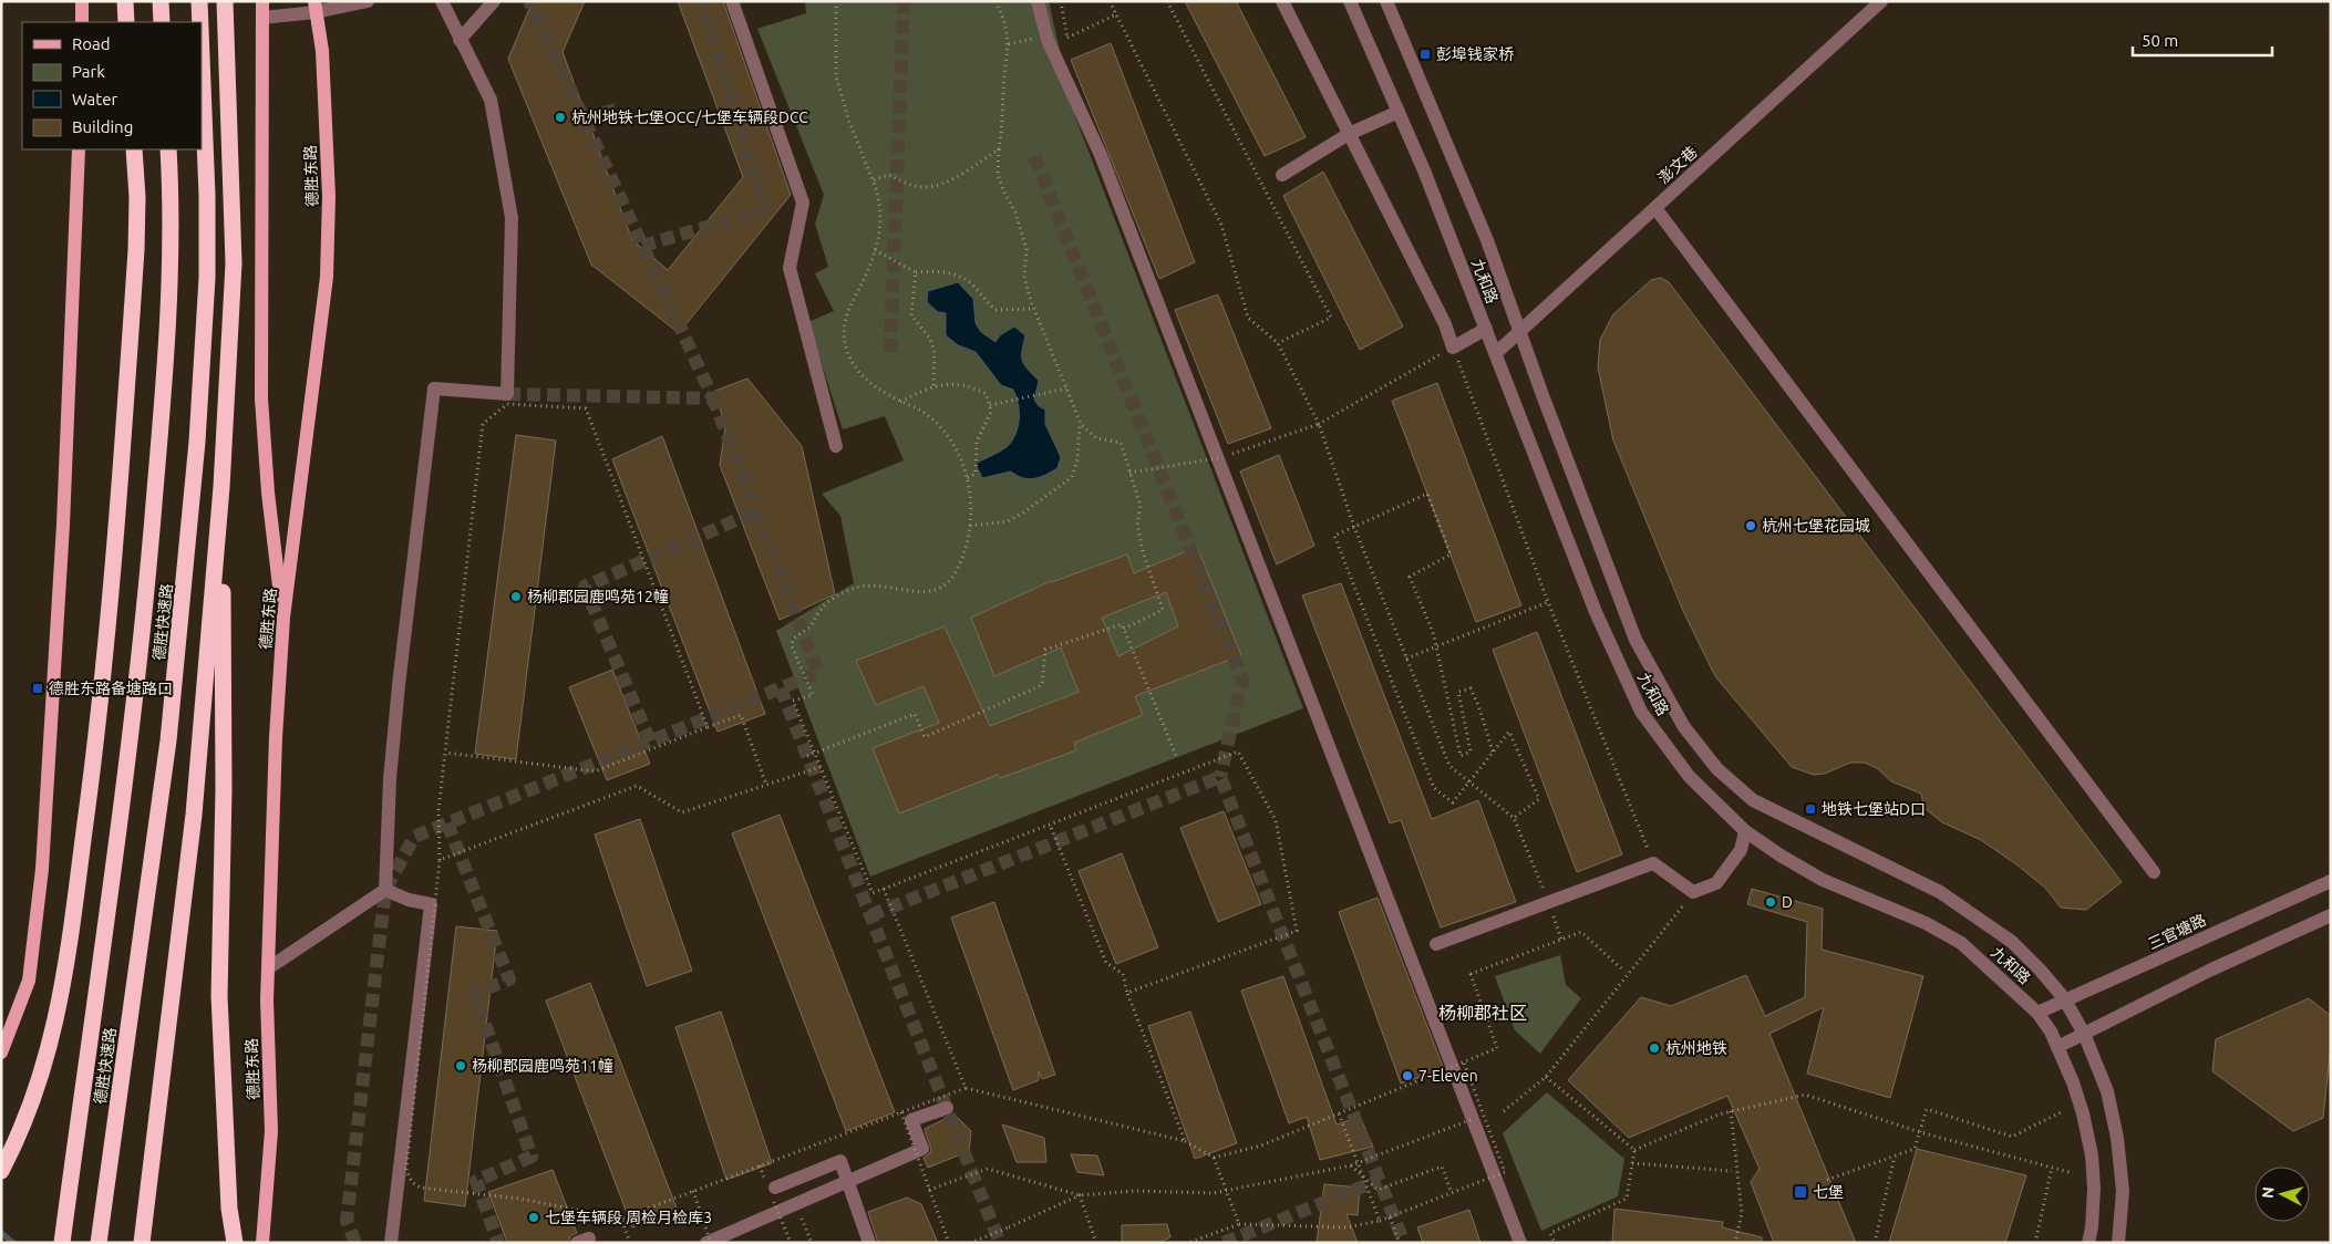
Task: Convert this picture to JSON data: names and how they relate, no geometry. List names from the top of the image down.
{
  "streets": {
    "highway": ["德胜快速路"],
    "main road": ["德胜东路"],
    "street": ["澎文巷", "九和路", "三官塘路"]
  },
  "crossings": [
    ["澎文巷", "九和路"],
    ["九和路", "三官塘路"]
  ],
  "districts": ["杨柳郡社区"],
  "places": {
    "transit": [
      "彭埠钱家桥",
      "德胜东路备塘路口",
      "地铁七堡站D口",
      "七堡"
    ],
    "other": [
      "杭州地铁七堡OCC/七堡车辆段DCC",
      "杭州七堡花园城",
      "杨柳郡园鹿鸣苑12幢",
      "D",
      "杭州地铁",
      "杨柳郡园鹿鸣苑11幢",
      "7-Eleven",
      "七堡车辆段 周检月检库3"
    ]
  },
  "legend": [
    "Road",
    "Park",
    "Water",
    "Building"
  ],
  "scale_bar": "50 m",
  "north": "left"
}
